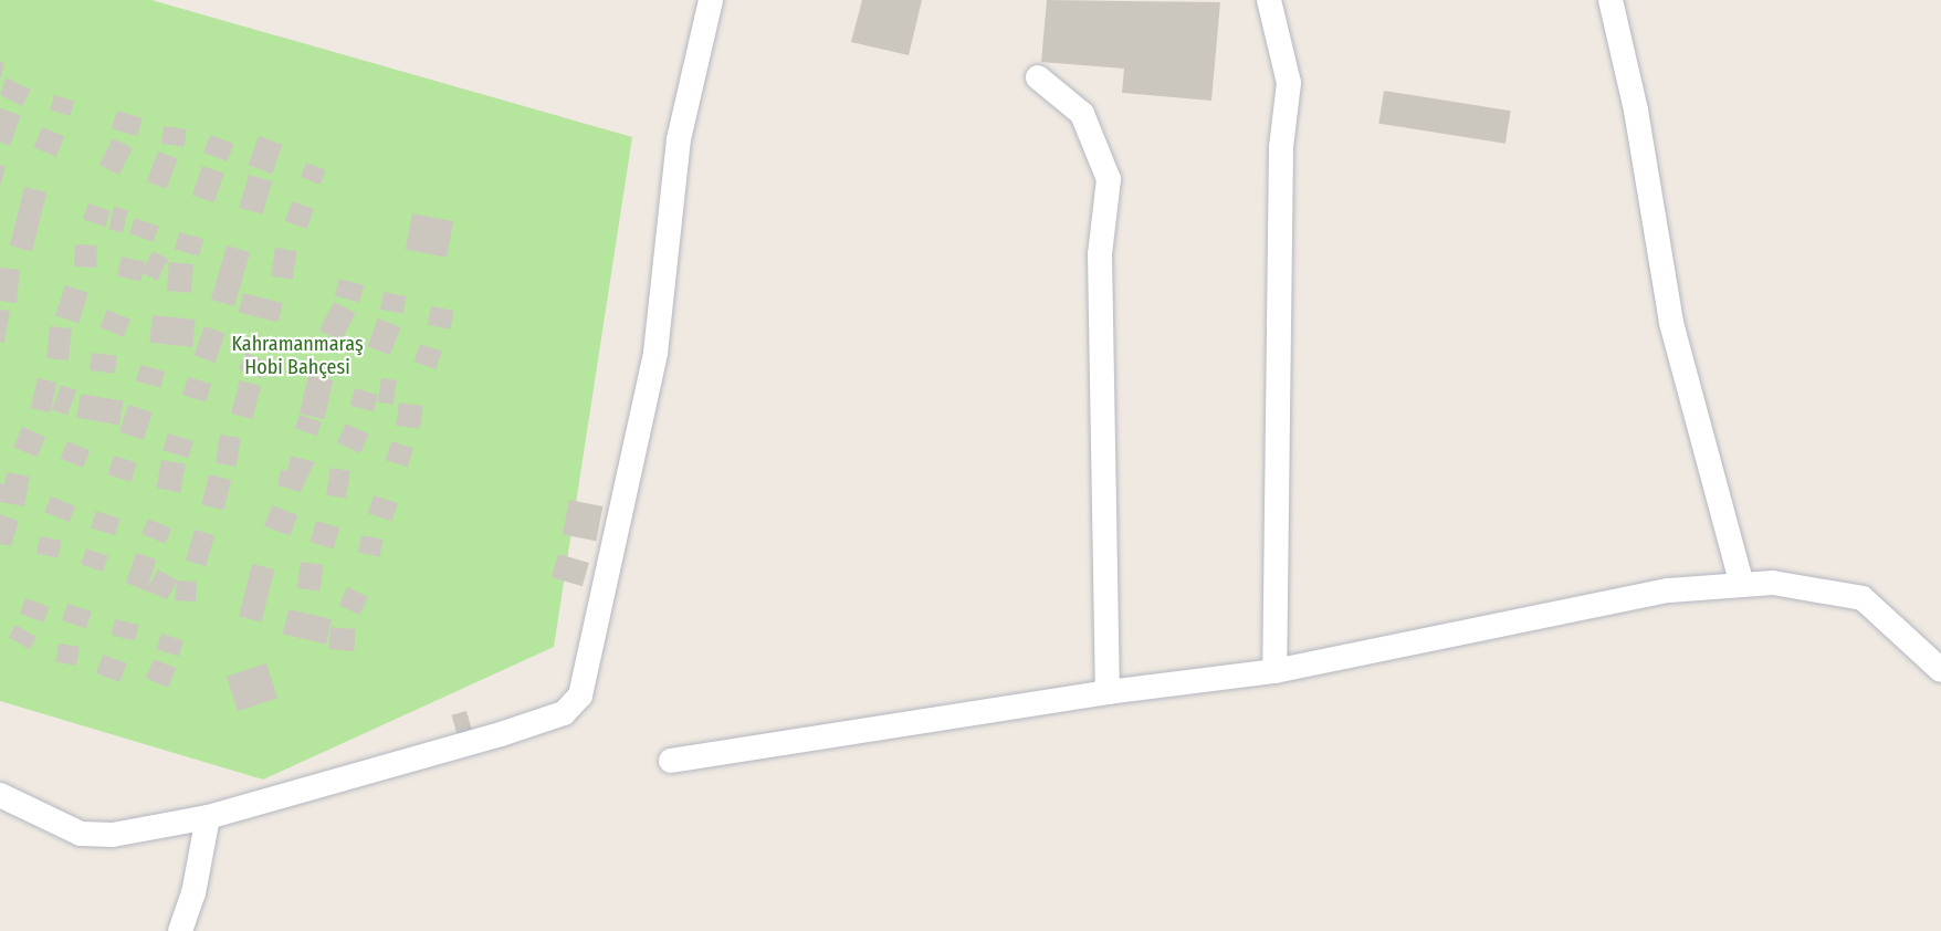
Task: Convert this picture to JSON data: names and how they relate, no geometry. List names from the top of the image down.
{
  "parks": ["Kahramanmaraş Hobi Bahçesi"]
}
